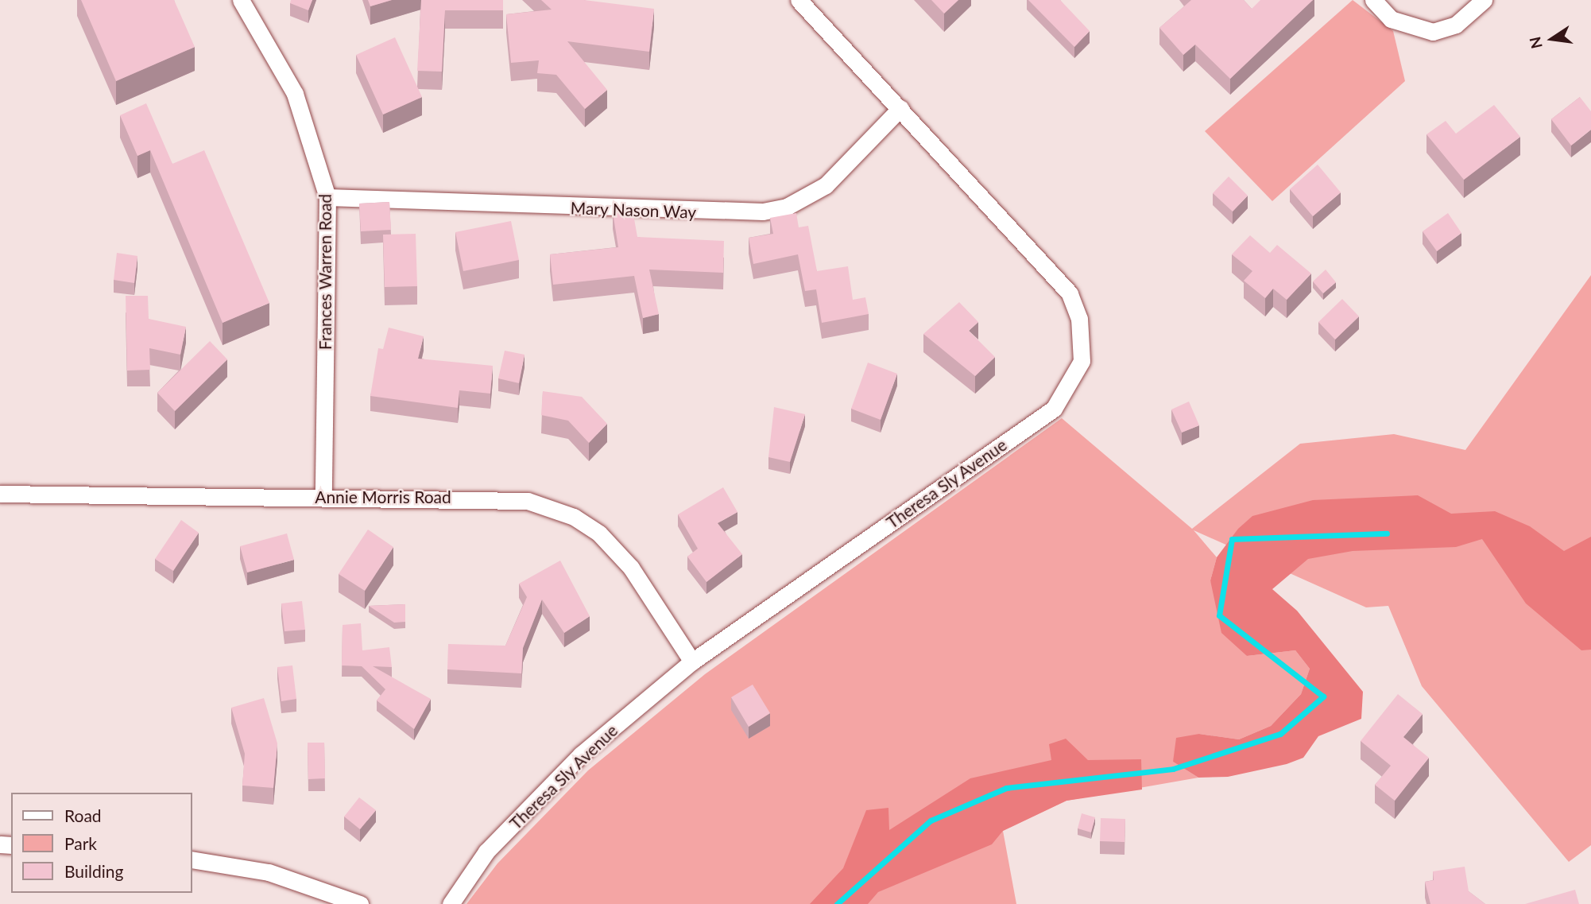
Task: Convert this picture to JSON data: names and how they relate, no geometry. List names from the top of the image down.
{
  "streets": {
    "street": [
      "Mary Nason Way",
      "Frances Warren Road",
      "Theresa Sly Avenue",
      "Annie Morris Road"
    ]
  },
  "crossings": [
    ["Mary Nason Way", "Frances Warren Road"],
    ["Mary Nason Way", "Theresa Sly Avenue"],
    ["Frances Warren Road", "Annie Morris Road"],
    ["Theresa Sly Avenue", "Annie Morris Road"]
  ],
  "legend": ["Road", "Park", "Building"],
  "north": "left"
}
